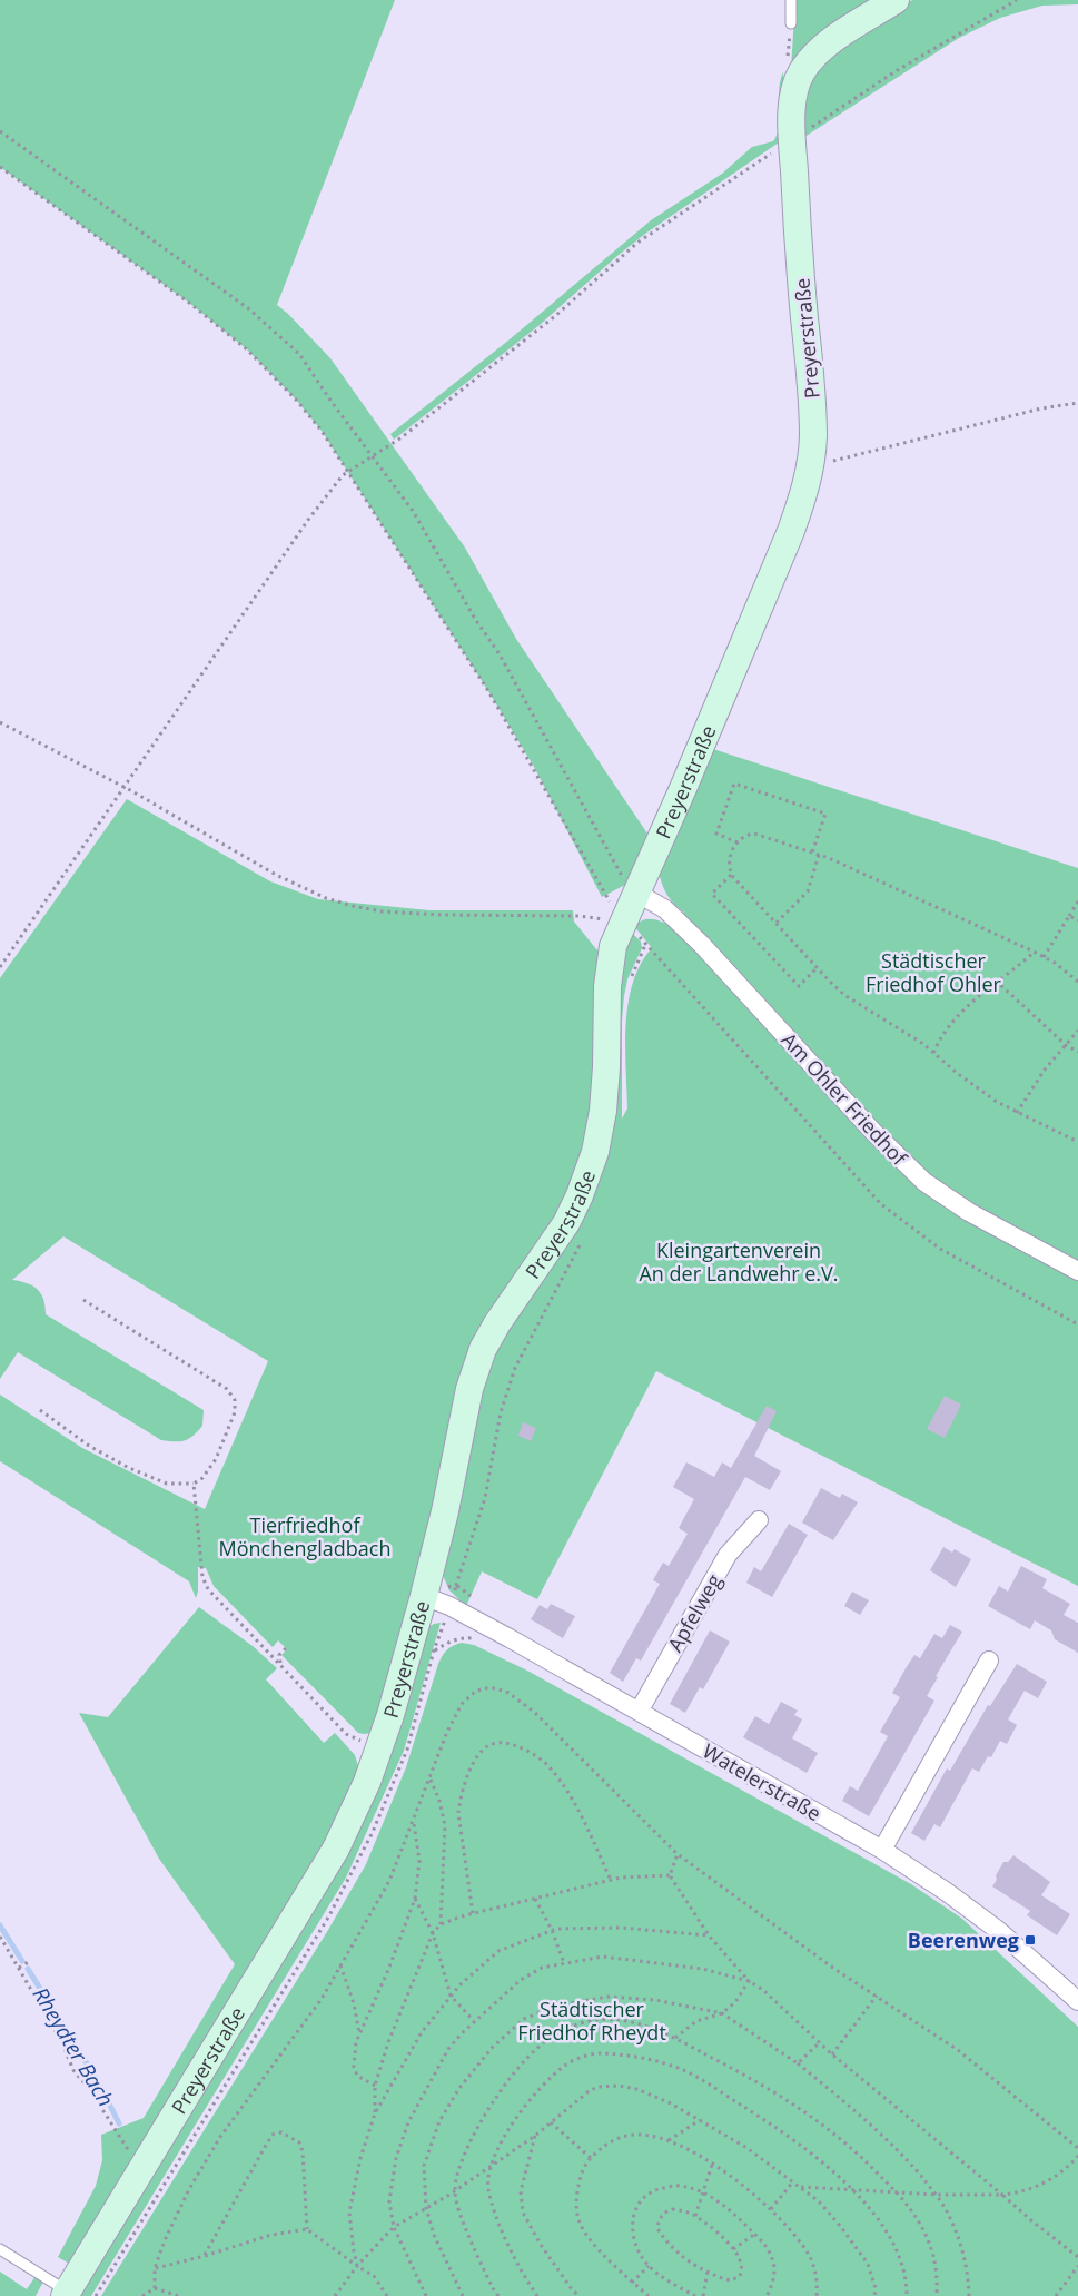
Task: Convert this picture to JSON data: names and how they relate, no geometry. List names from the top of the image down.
{
  "streets": {
    "main road": ["Preyerstraße"],
    "street": ["Am Ohler Friedhof", "Apfelweg", "Watelerstraße"]
  },
  "crossings": [
    ["Preyerstraße", "Am Ohler Friedhof"],
    ["Preyerstraße", "Watelerstraße"],
    ["Apfelweg", "Watelerstraße"]
  ],
  "water": ["Rheydter Bach"],
  "parks": [
    "Städtischer Friedhof Ohler",
    "Kleingartenverein An der Landwehr e.V.",
    "Tierfriedhof Mönchengladbach",
    "Städtischer Friedhof Rheydt"
  ],
  "places": {
    "transit": ["Beerenweg"]
  }
}
